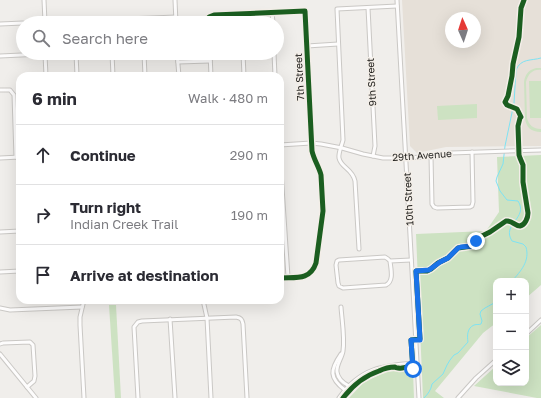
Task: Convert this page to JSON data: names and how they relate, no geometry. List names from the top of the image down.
{
  "streets": {
    "street": [
      "7th Street",
      "9th Street",
      "29th Avenue",
      "10th Street"
    ]
  },
  "crossings": [
    ["7th Street", "29th Avenue"],
    ["9th Street", "29th Avenue"],
    ["29th Avenue", "10th Street"]
  ],
  "north": "top",
  "page": {
    "search": "Search here",
    "heading": ["6 min", "Walk · 480 m"],
    "list": [
      ["Continue", "290 m"],
      ["Turn right", "Indian Creek Trail", "190 m"],
      "Arrive at destination"
    ],
    "map_buttons": ["+", "−"]
  }
}
